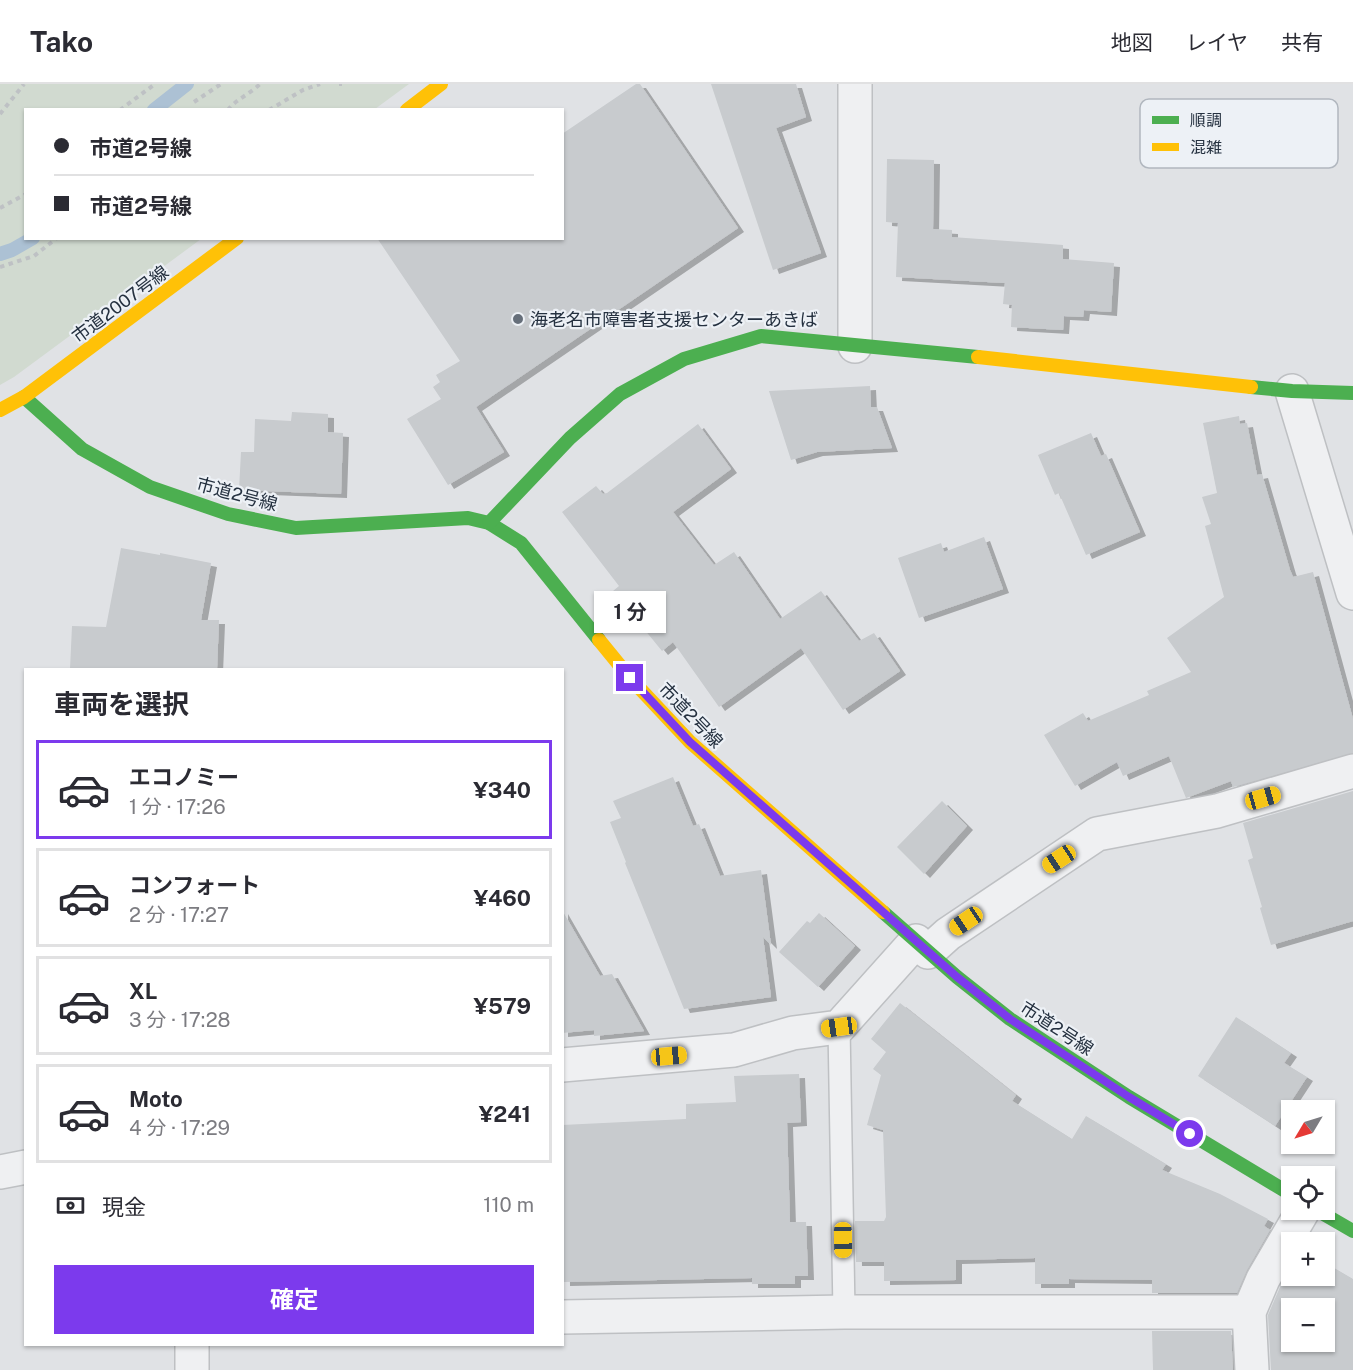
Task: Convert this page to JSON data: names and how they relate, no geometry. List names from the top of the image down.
{
  "streets": {
    "street": ["市道2007号線", "市道2号線"]
  },
  "crossings": [
    ["市道2007号線", "市道2号線"]
  ],
  "places": ["海老名市障害者支援センターあきば"],
  "legend": ["順調", "混雑"],
  "north": "bottom left",
  "page": {
    "header": "Tako",
    "nav": ["地図", "レイヤ", "共有"],
    "banner": ["市道2号線", "市道2号線"],
    "bubble": "1 分",
    "heading": "車両を選択",
    "list": [
      {
        "name": "エコノミー",
        "note": "1 分 · 17:26",
        "value": "¥340"
      },
      {
        "name": "コンフォート",
        "note": "2 分 · 17:27",
        "value": "¥460"
      },
      {
        "name": "XL",
        "note": "3 分 · 17:28",
        "value": "¥579"
      },
      {
        "name": "Moto",
        "note": "4 分 · 17:29",
        "value": "¥241"
      }
    ],
    "map_buttons": ["+", "−"],
    "pay": ["現金", "110 m"],
    "buttons": "確定"
  }
}
